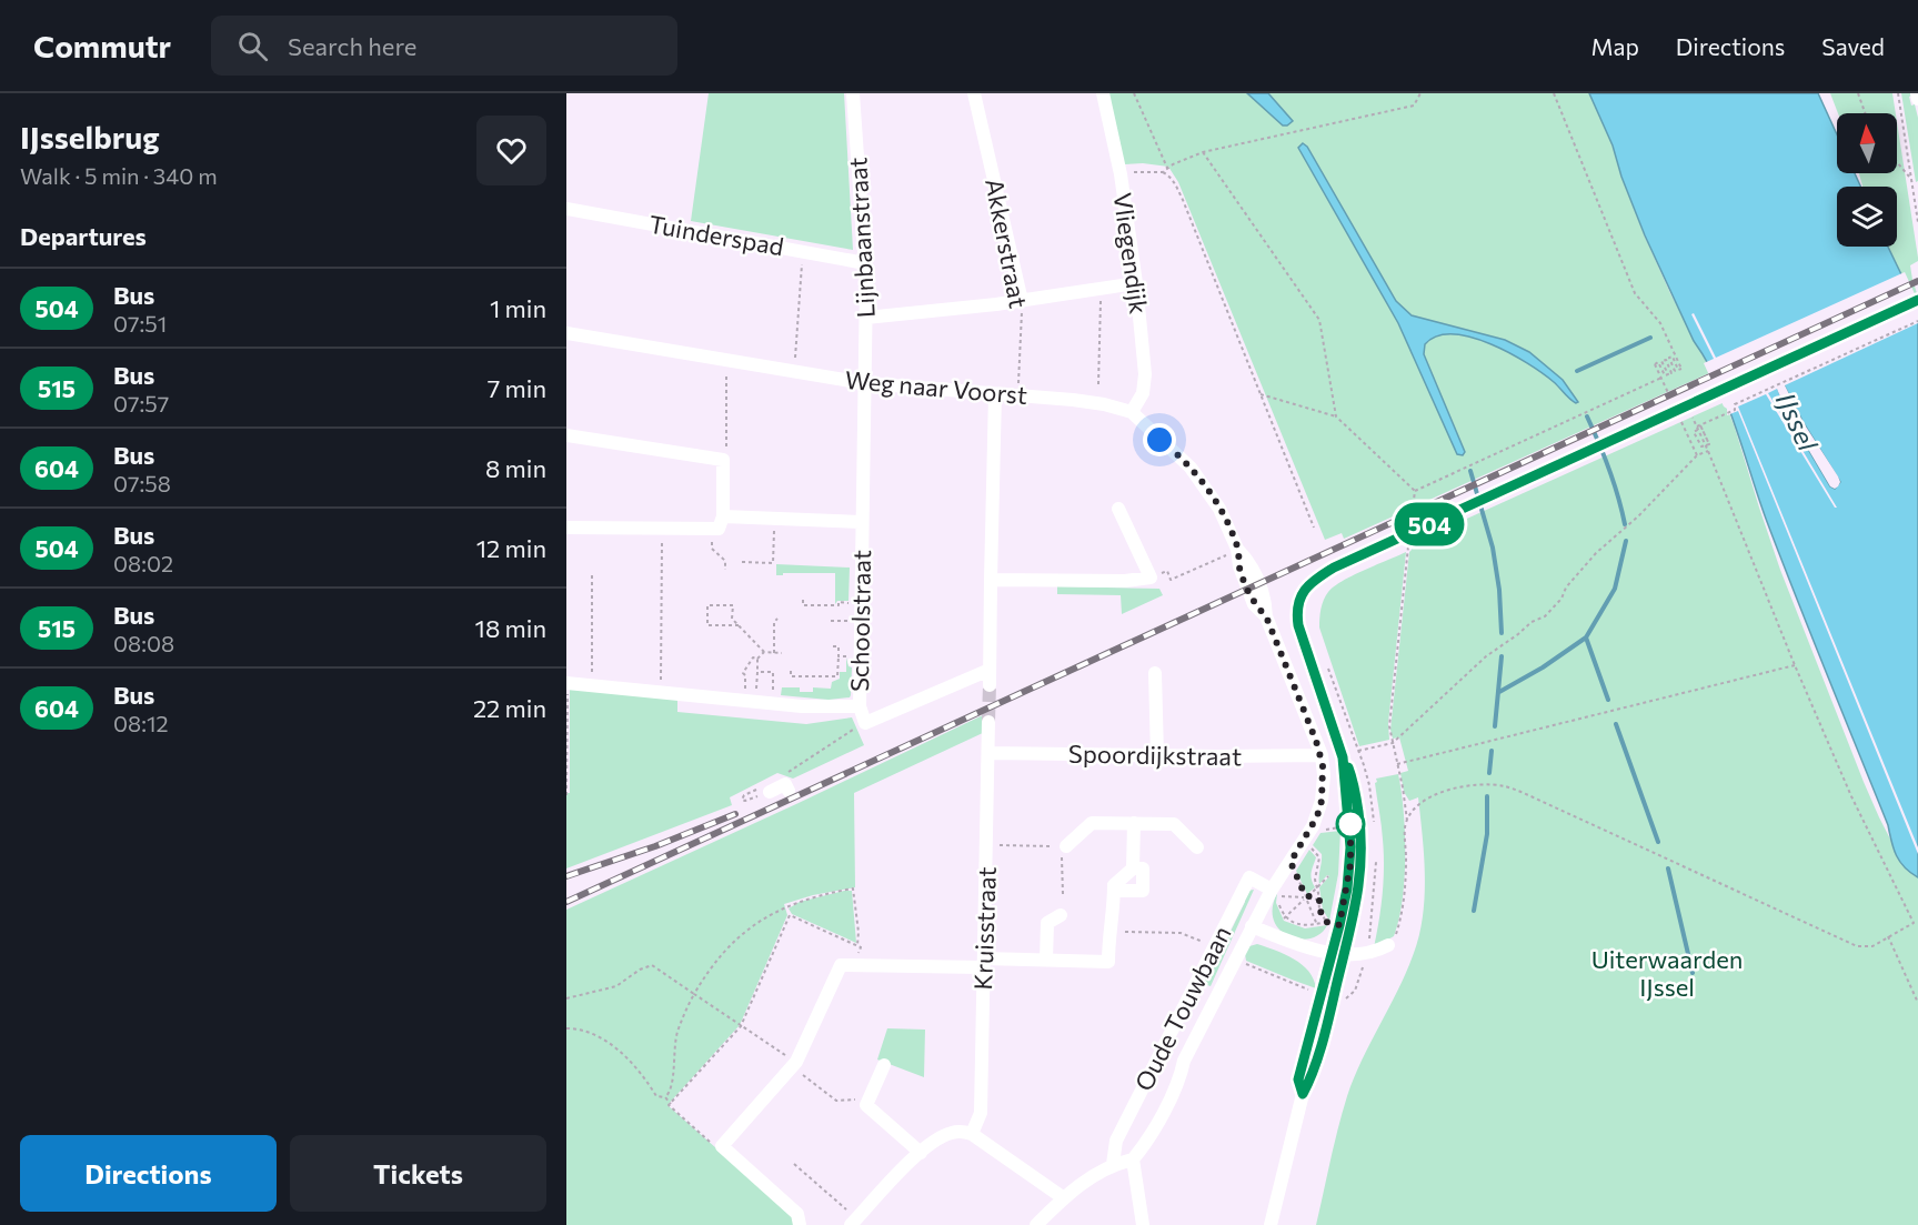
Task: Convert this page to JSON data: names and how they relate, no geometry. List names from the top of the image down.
{
  "streets": {
    "street": [
      "Tuinderspad",
      "Lijnbaanstraat",
      "Akkerstraat",
      "Vliegendijk",
      "Weg naar Voorst",
      "Schoolstraat",
      "Spoordijkstraat",
      "Kruisstraat",
      "Oude Touwbaan"
    ]
  },
  "crossings": [
    ["Tuinderspad", "Lijnbaanstraat"],
    ["Lijnbaanstraat", "Weg naar Voorst"],
    ["Lijnbaanstraat", "Schoolstraat"],
    ["Akkerstraat", "Weg naar Voorst"],
    ["Vliegendijk", "Weg naar Voorst"],
    ["Weg naar Voorst", "Schoolstraat"],
    ["Weg naar Voorst", "Spoordijkstraat"],
    ["Weg naar Voorst", "Oude Touwbaan"],
    ["Spoordijkstraat", "Kruisstraat"]
  ],
  "water": ["IJssel"],
  "parks": ["Uiterwaarden IJssel"],
  "lines": ["bus line 504"],
  "north": "top",
  "page": {
    "header": "Commutr",
    "search": "Search here",
    "nav": ["Map", "Directions", "Saved"],
    "heading": [
      ["IJsselbrug", "Walk · 5 min · 340 m"],
      "Departures"
    ],
    "on_map": "504",
    "list": [
      {
        "mark": "504",
        "name": "Bus",
        "note": "07:51",
        "value": "1 min"
      },
      {
        "mark": "515",
        "name": "Bus",
        "note": "07:57",
        "value": "7 min"
      },
      {
        "mark": "604",
        "name": "Bus",
        "note": "07:58",
        "value": "8 min"
      },
      {
        "mark": "504",
        "name": "Bus",
        "note": "08:02",
        "value": "12 min"
      },
      {
        "mark": "515",
        "name": "Bus",
        "note": "08:08",
        "value": "18 min"
      },
      {
        "mark": "604",
        "name": "Bus",
        "note": "08:12",
        "value": "22 min"
      }
    ],
    "buttons": ["Directions", "Tickets"]
  }
}
